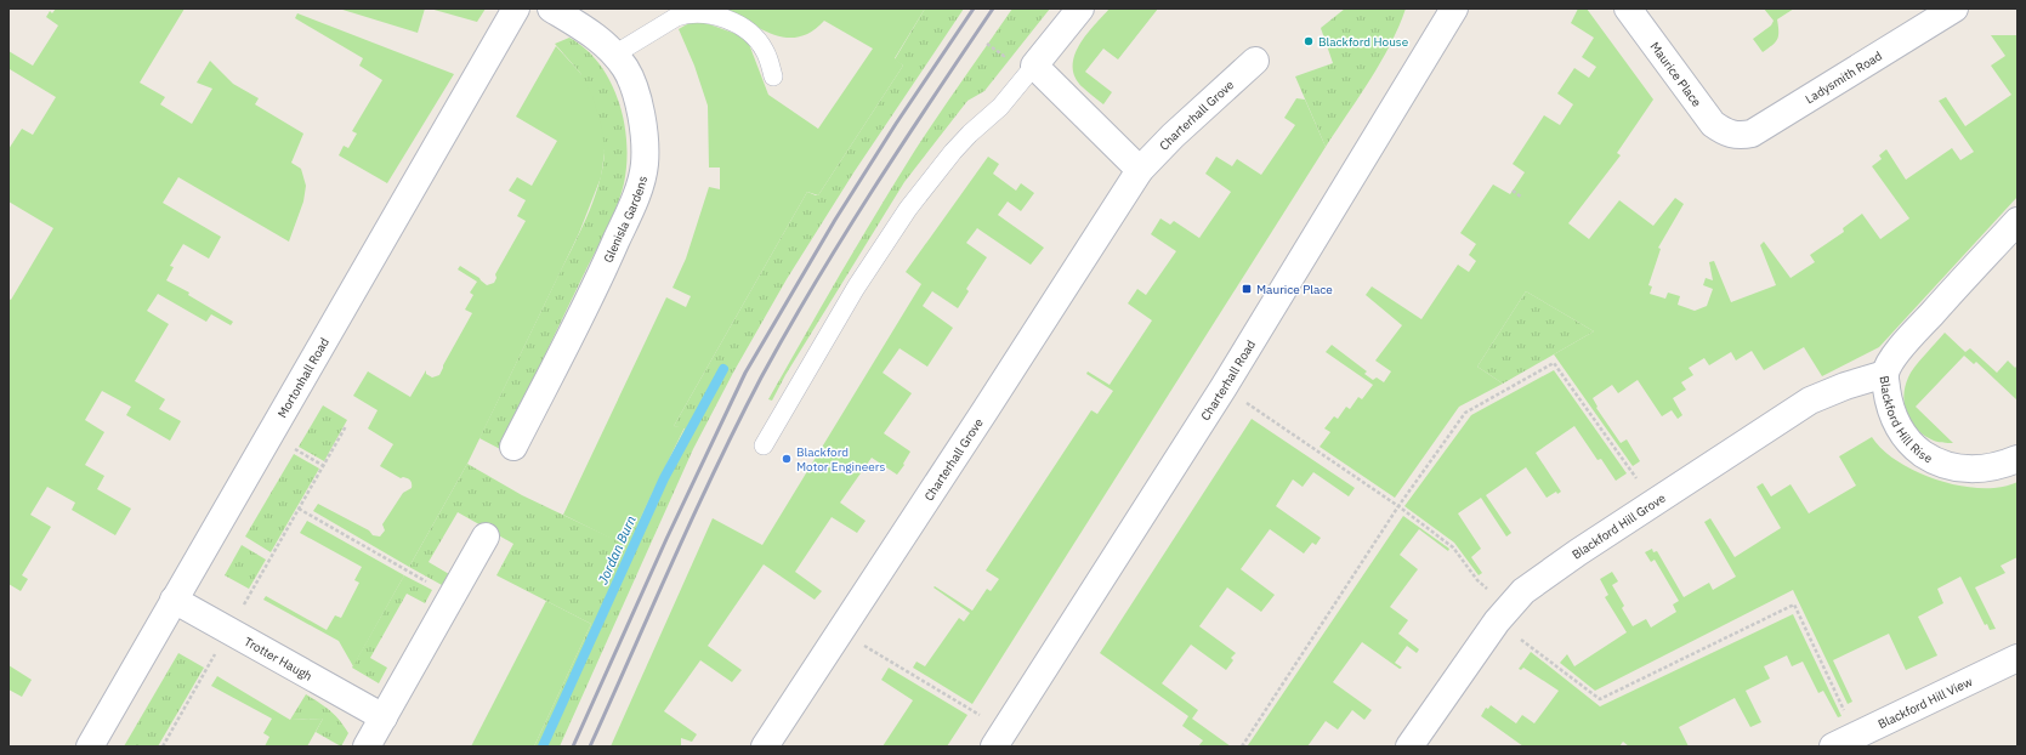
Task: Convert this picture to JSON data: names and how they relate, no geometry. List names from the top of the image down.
{
  "streets": {
    "street": [
      "Maurice Place",
      "Ladysmith Road",
      "Charterhall Grove",
      "Glenisla Gardens",
      "Mortonhall Road",
      "Charterhall Road",
      "Blackford Hill Rise",
      "Blackford Hill Grove",
      "Trotter Haugh",
      "Blackford Hill View"
    ]
  },
  "crossings": [
    ["Maurice Place", "Ladysmith Road"],
    ["Mortonhall Road", "Trotter Haugh"],
    ["Blackford Hill Rise", "Blackford Hill Grove"]
  ],
  "water": ["Jordan Burn"],
  "places": {
    "other": ["Blackford House", "Blackford Motor Engineers"],
    "transit": ["Maurice Place"]
  }
}
